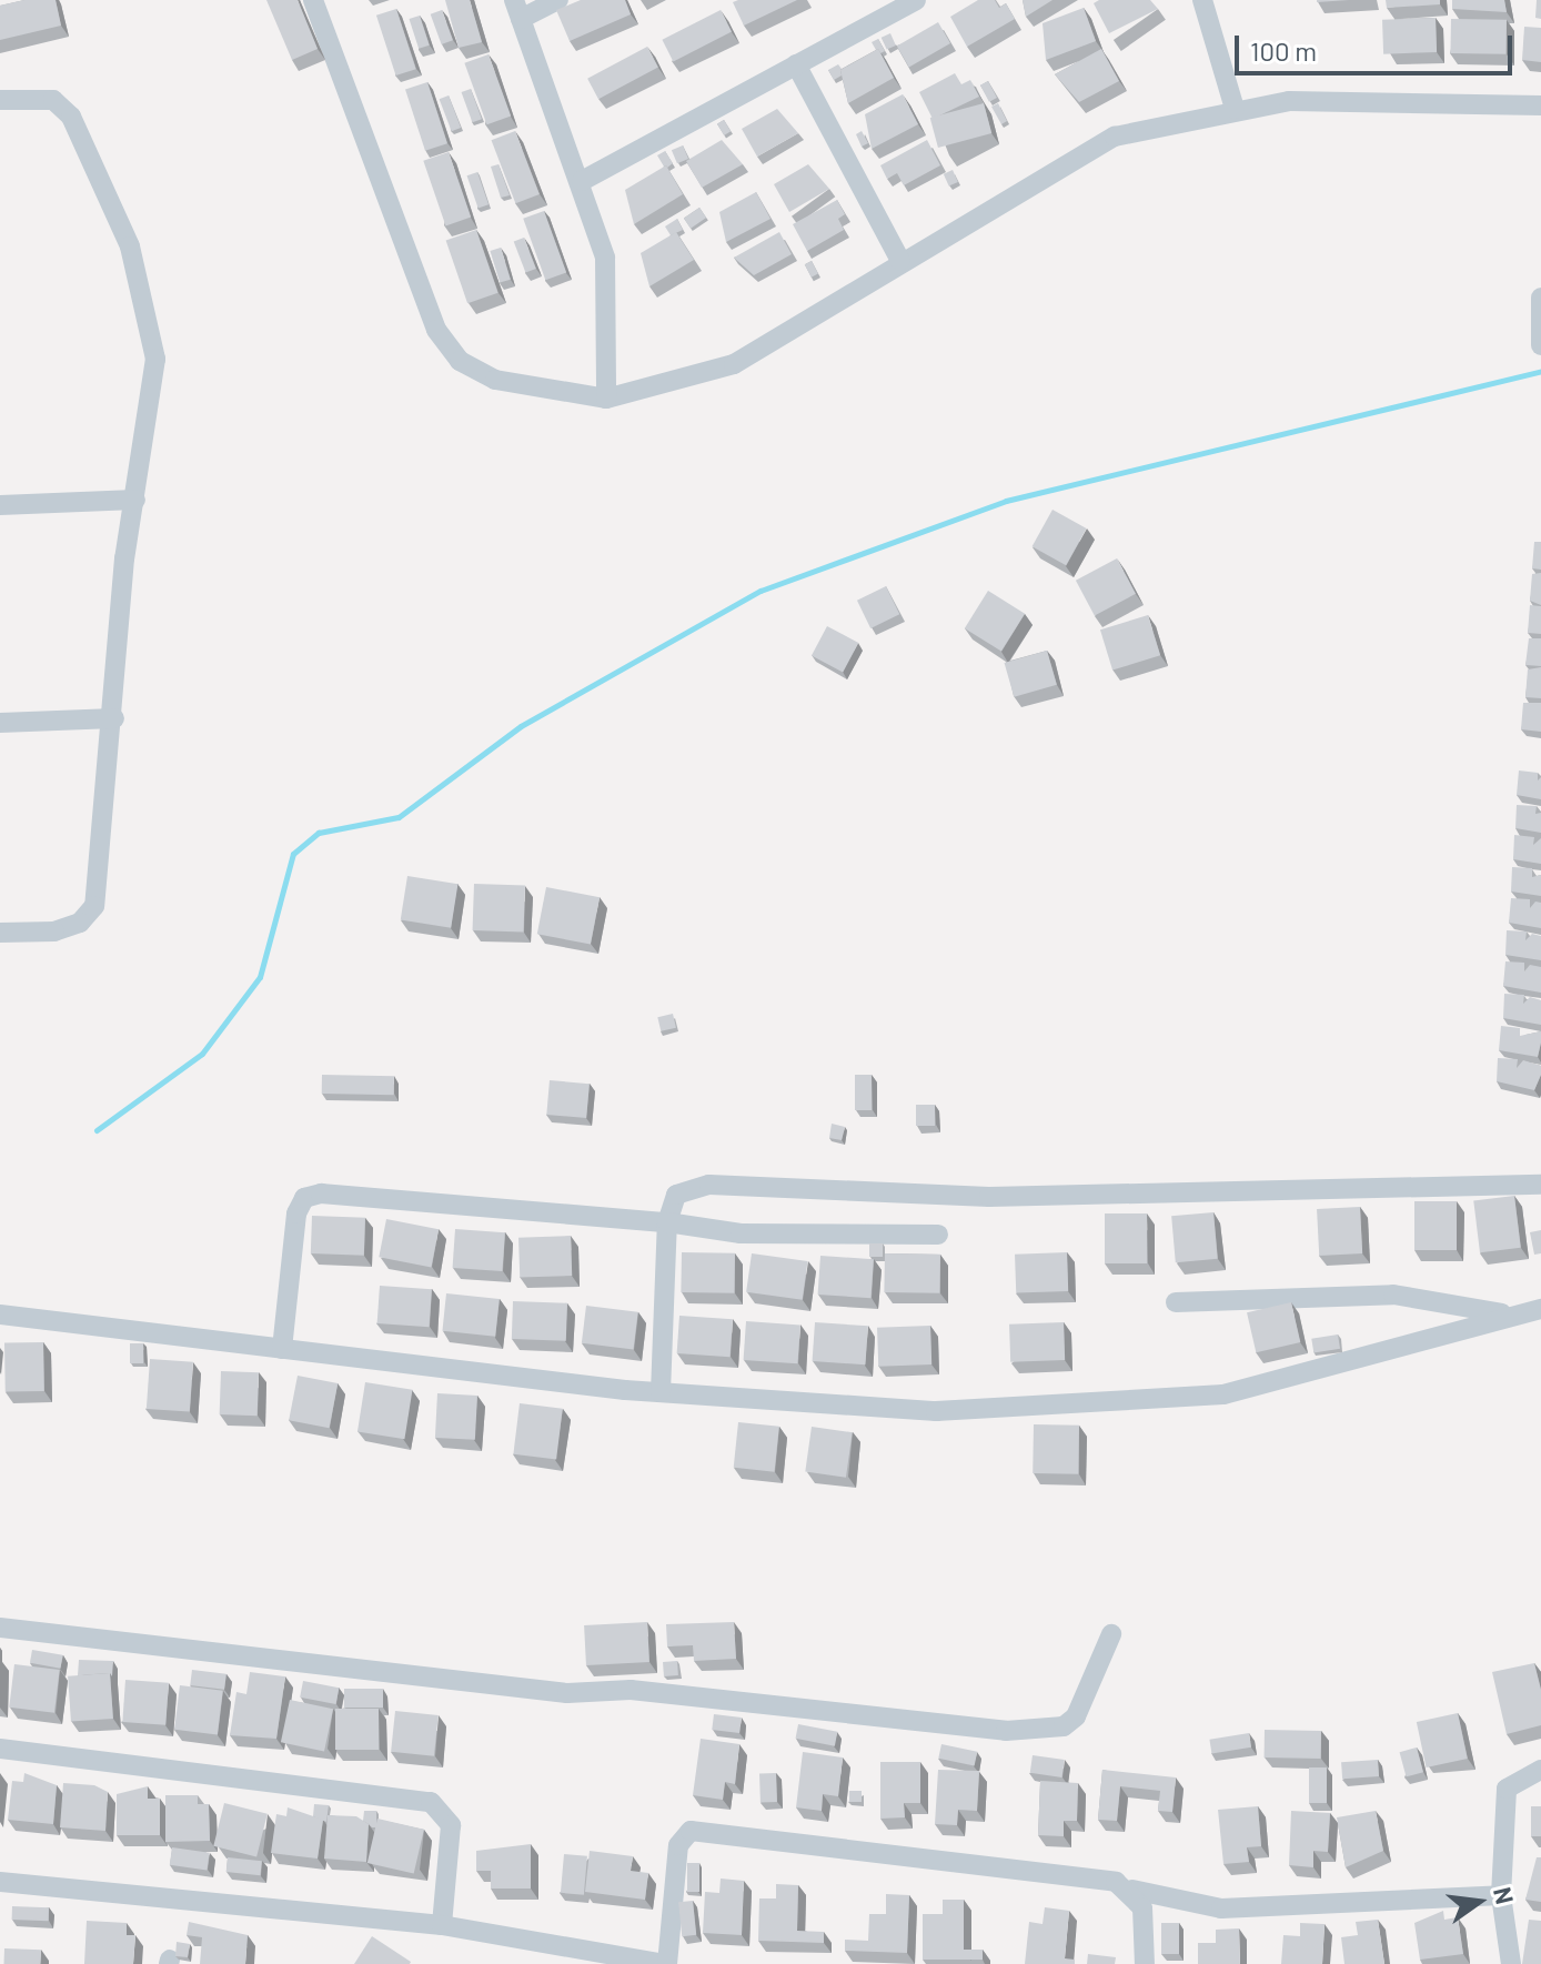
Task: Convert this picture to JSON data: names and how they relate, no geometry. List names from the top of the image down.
{
  "scale_bar": "100 m",
  "north": "right"
}
